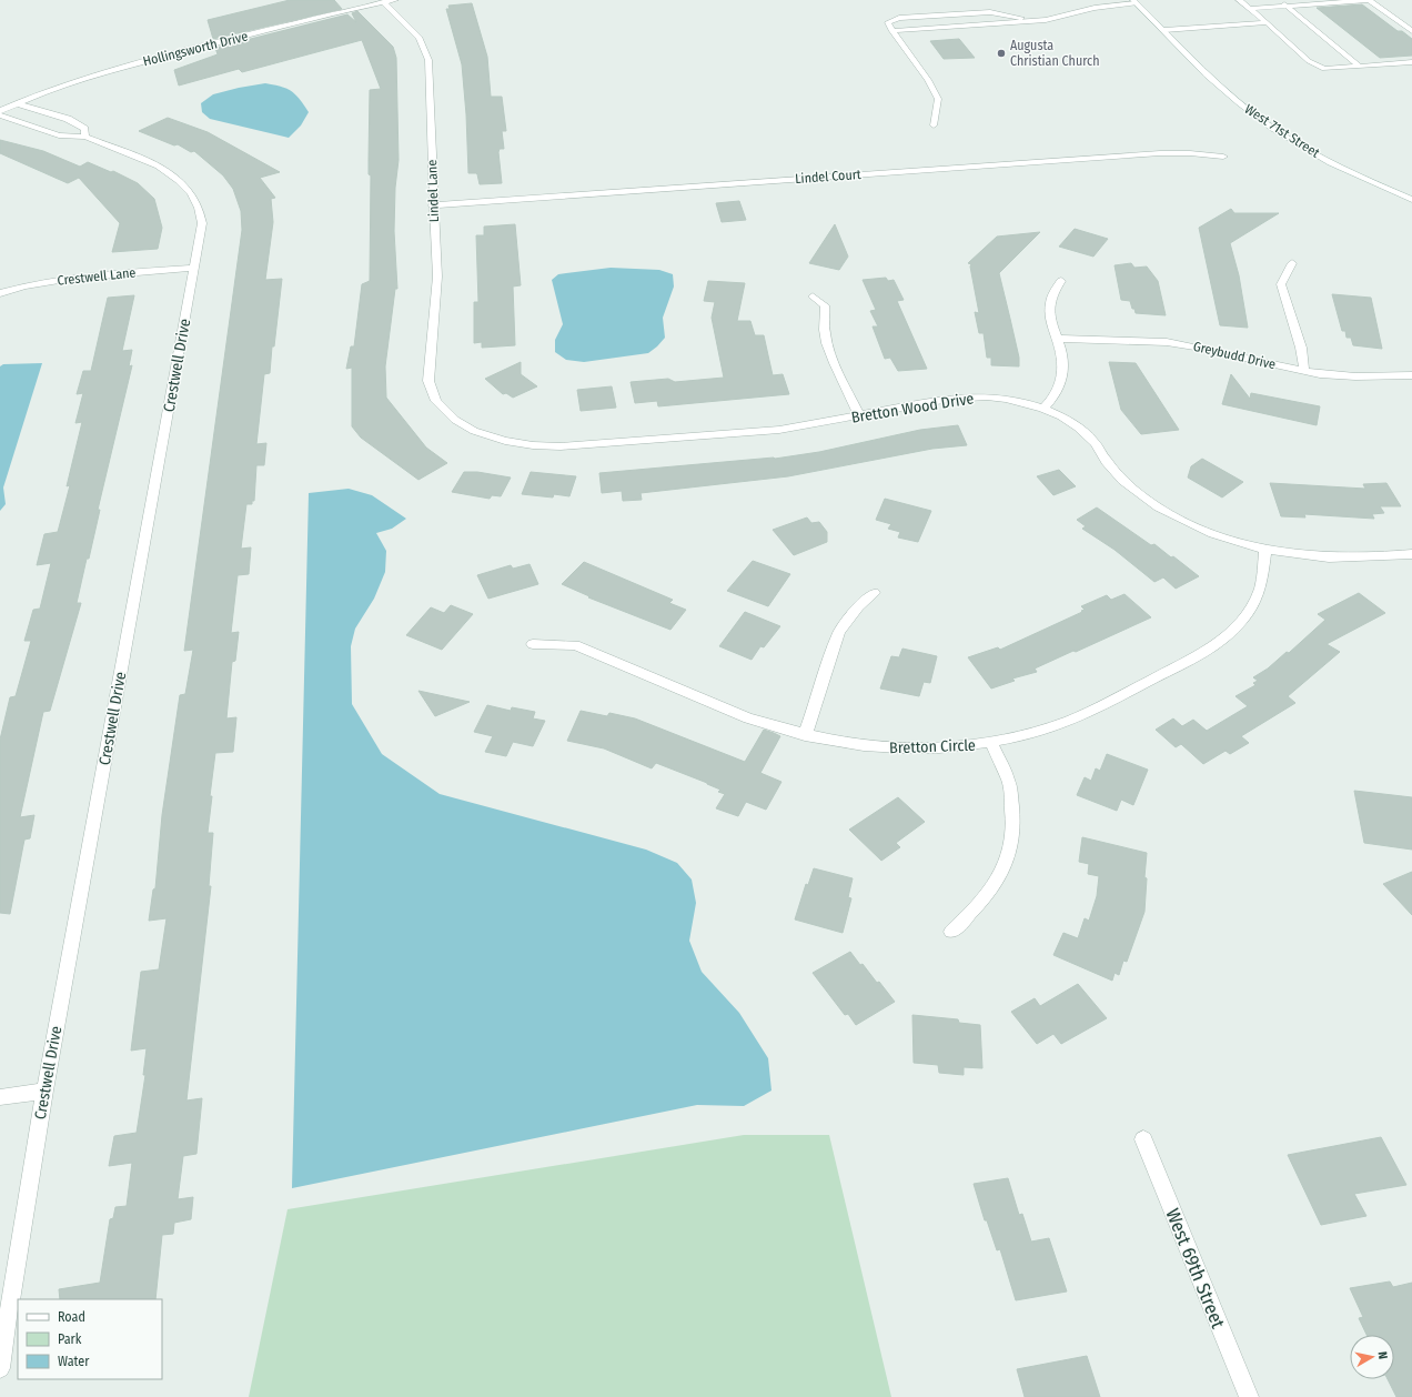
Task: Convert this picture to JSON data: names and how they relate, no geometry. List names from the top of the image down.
{
  "streets": {
    "street": [
      "Hollingsworth Drive",
      "West 71st Street",
      "Lindel Court",
      "Lindel Lane",
      "Crestwell Lane",
      "Greybudd Drive",
      "Crestwell Drive",
      "Bretton Wood Drive",
      "Bretton Circle",
      "West 69th Street"
    ]
  },
  "crossings": [
    ["Hollingsworth Drive", "Lindel Lane"],
    ["Lindel Court", "Lindel Lane"],
    ["Lindel Lane", "Bretton Wood Drive"],
    ["Crestwell Lane", "Crestwell Drive"],
    ["Bretton Wood Drive", "Bretton Circle"]
  ],
  "places": ["Augusta Christian Church"],
  "legend": ["Road", "Park", "Water"],
  "north": "right"
}
